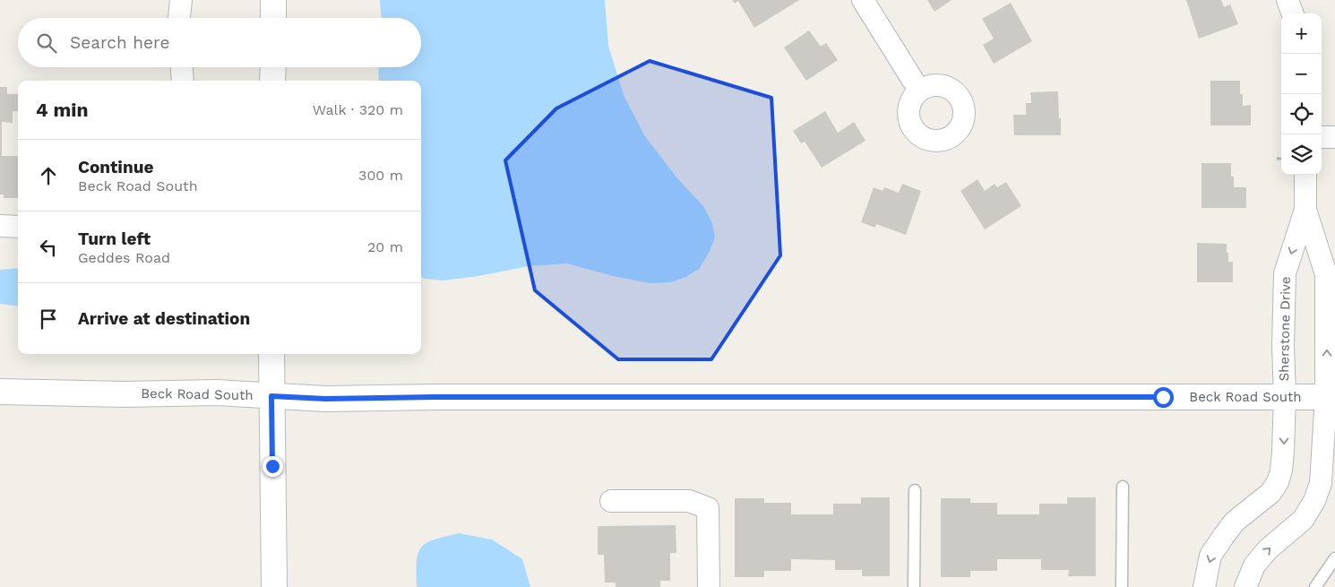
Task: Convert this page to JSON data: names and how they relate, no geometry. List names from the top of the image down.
{
  "streets": {
    "main road": ["Beck Road South"],
    "street": ["Sherstone Drive"]
  },
  "crossings": [
    ["Sherstone Drive", "Beck Road South"]
  ],
  "page": {
    "map_buttons": ["+", "−"],
    "search": "Search here",
    "heading": ["4 min", "Walk · 320 m"],
    "list": [
      ["Continue", "Beck Road South", "300 m"],
      ["Turn left", "Geddes Road", "20 m"],
      "Arrive at destination"
    ]
  }
}
